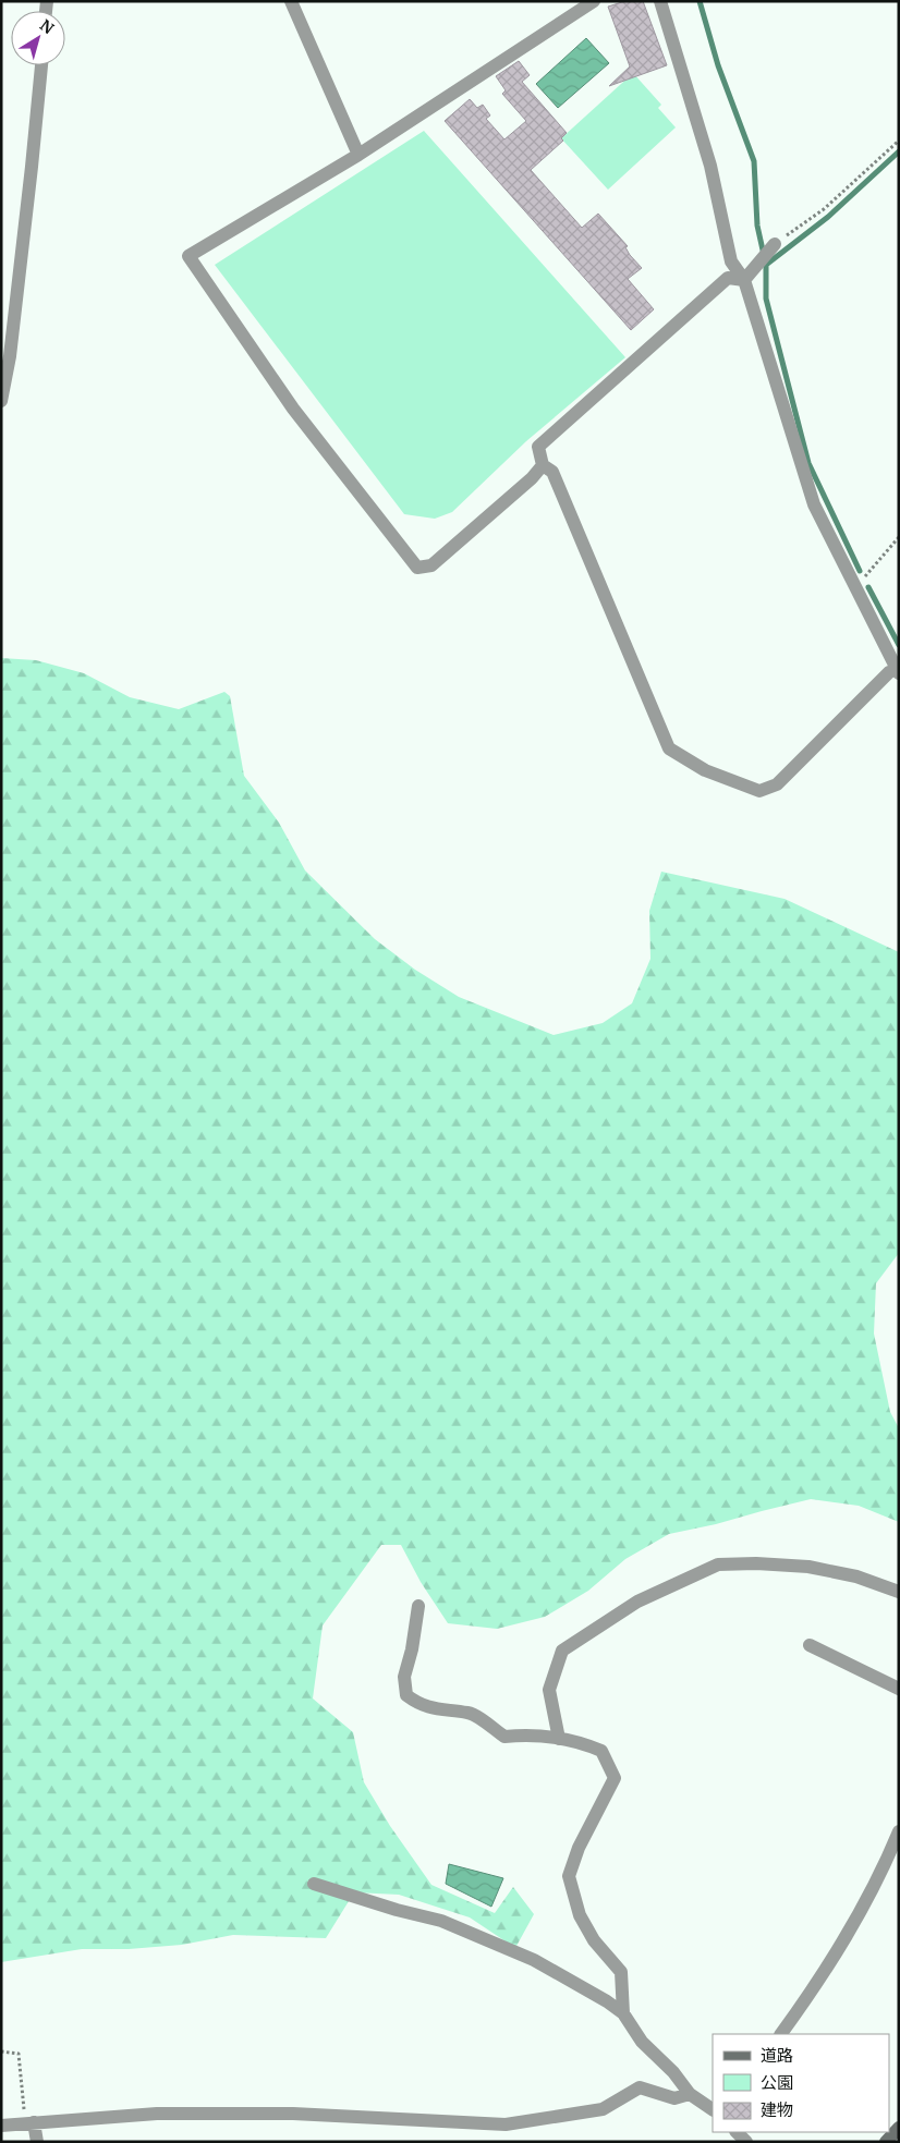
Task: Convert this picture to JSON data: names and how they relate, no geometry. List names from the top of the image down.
{
  "legend": ["道路", "公園", "建物"],
  "north": "top right"
}
